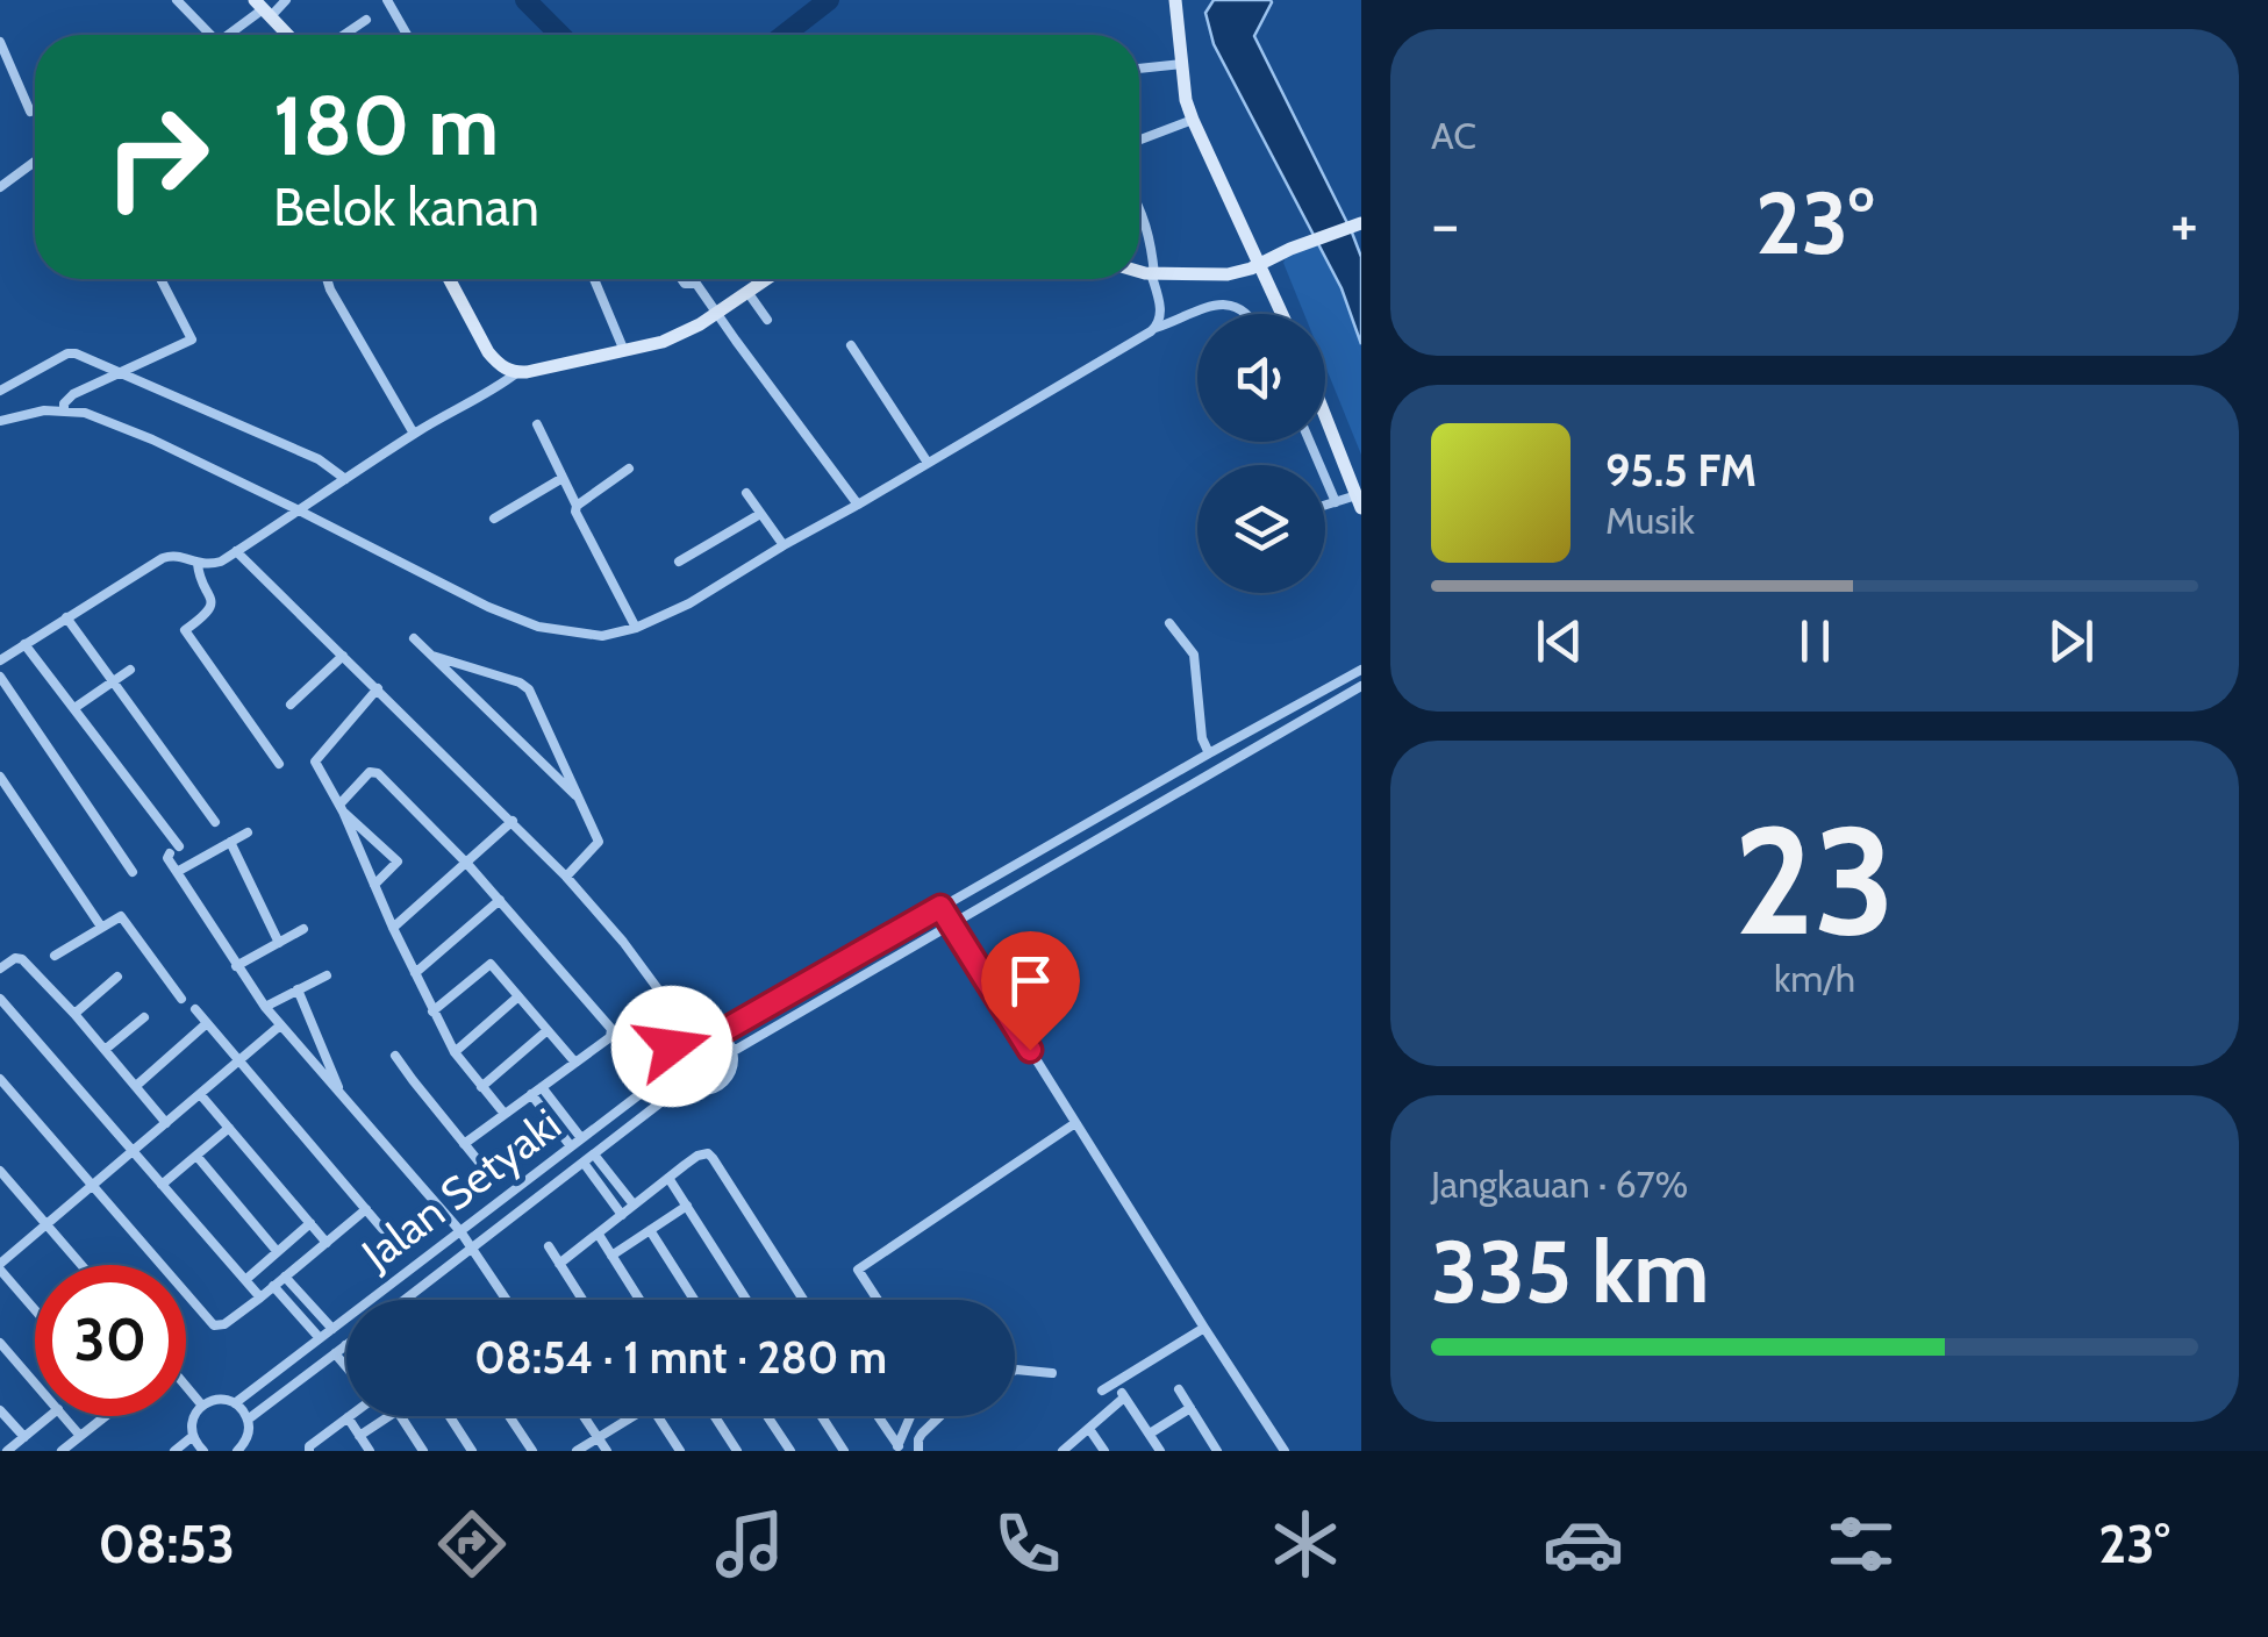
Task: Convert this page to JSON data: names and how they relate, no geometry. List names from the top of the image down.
{
  "streets": {
    "street": ["Jalan Setyaki"]
  },
  "page": {
    "tile": [
      "AC",
      ["23", "km/h"],
      ["Jangkauan · 67%", "335 km"]
    ],
    "turn": ["180 m", "Belok kanan"],
    "heat": ["−", "23°", "+"],
    "song": ["95.5 FM", "Musik"],
    "limit": "30",
    "trip": "08:54 · 1 mnt · 280 m",
    "tabs": ["08:53", "23°"]
  }
}
